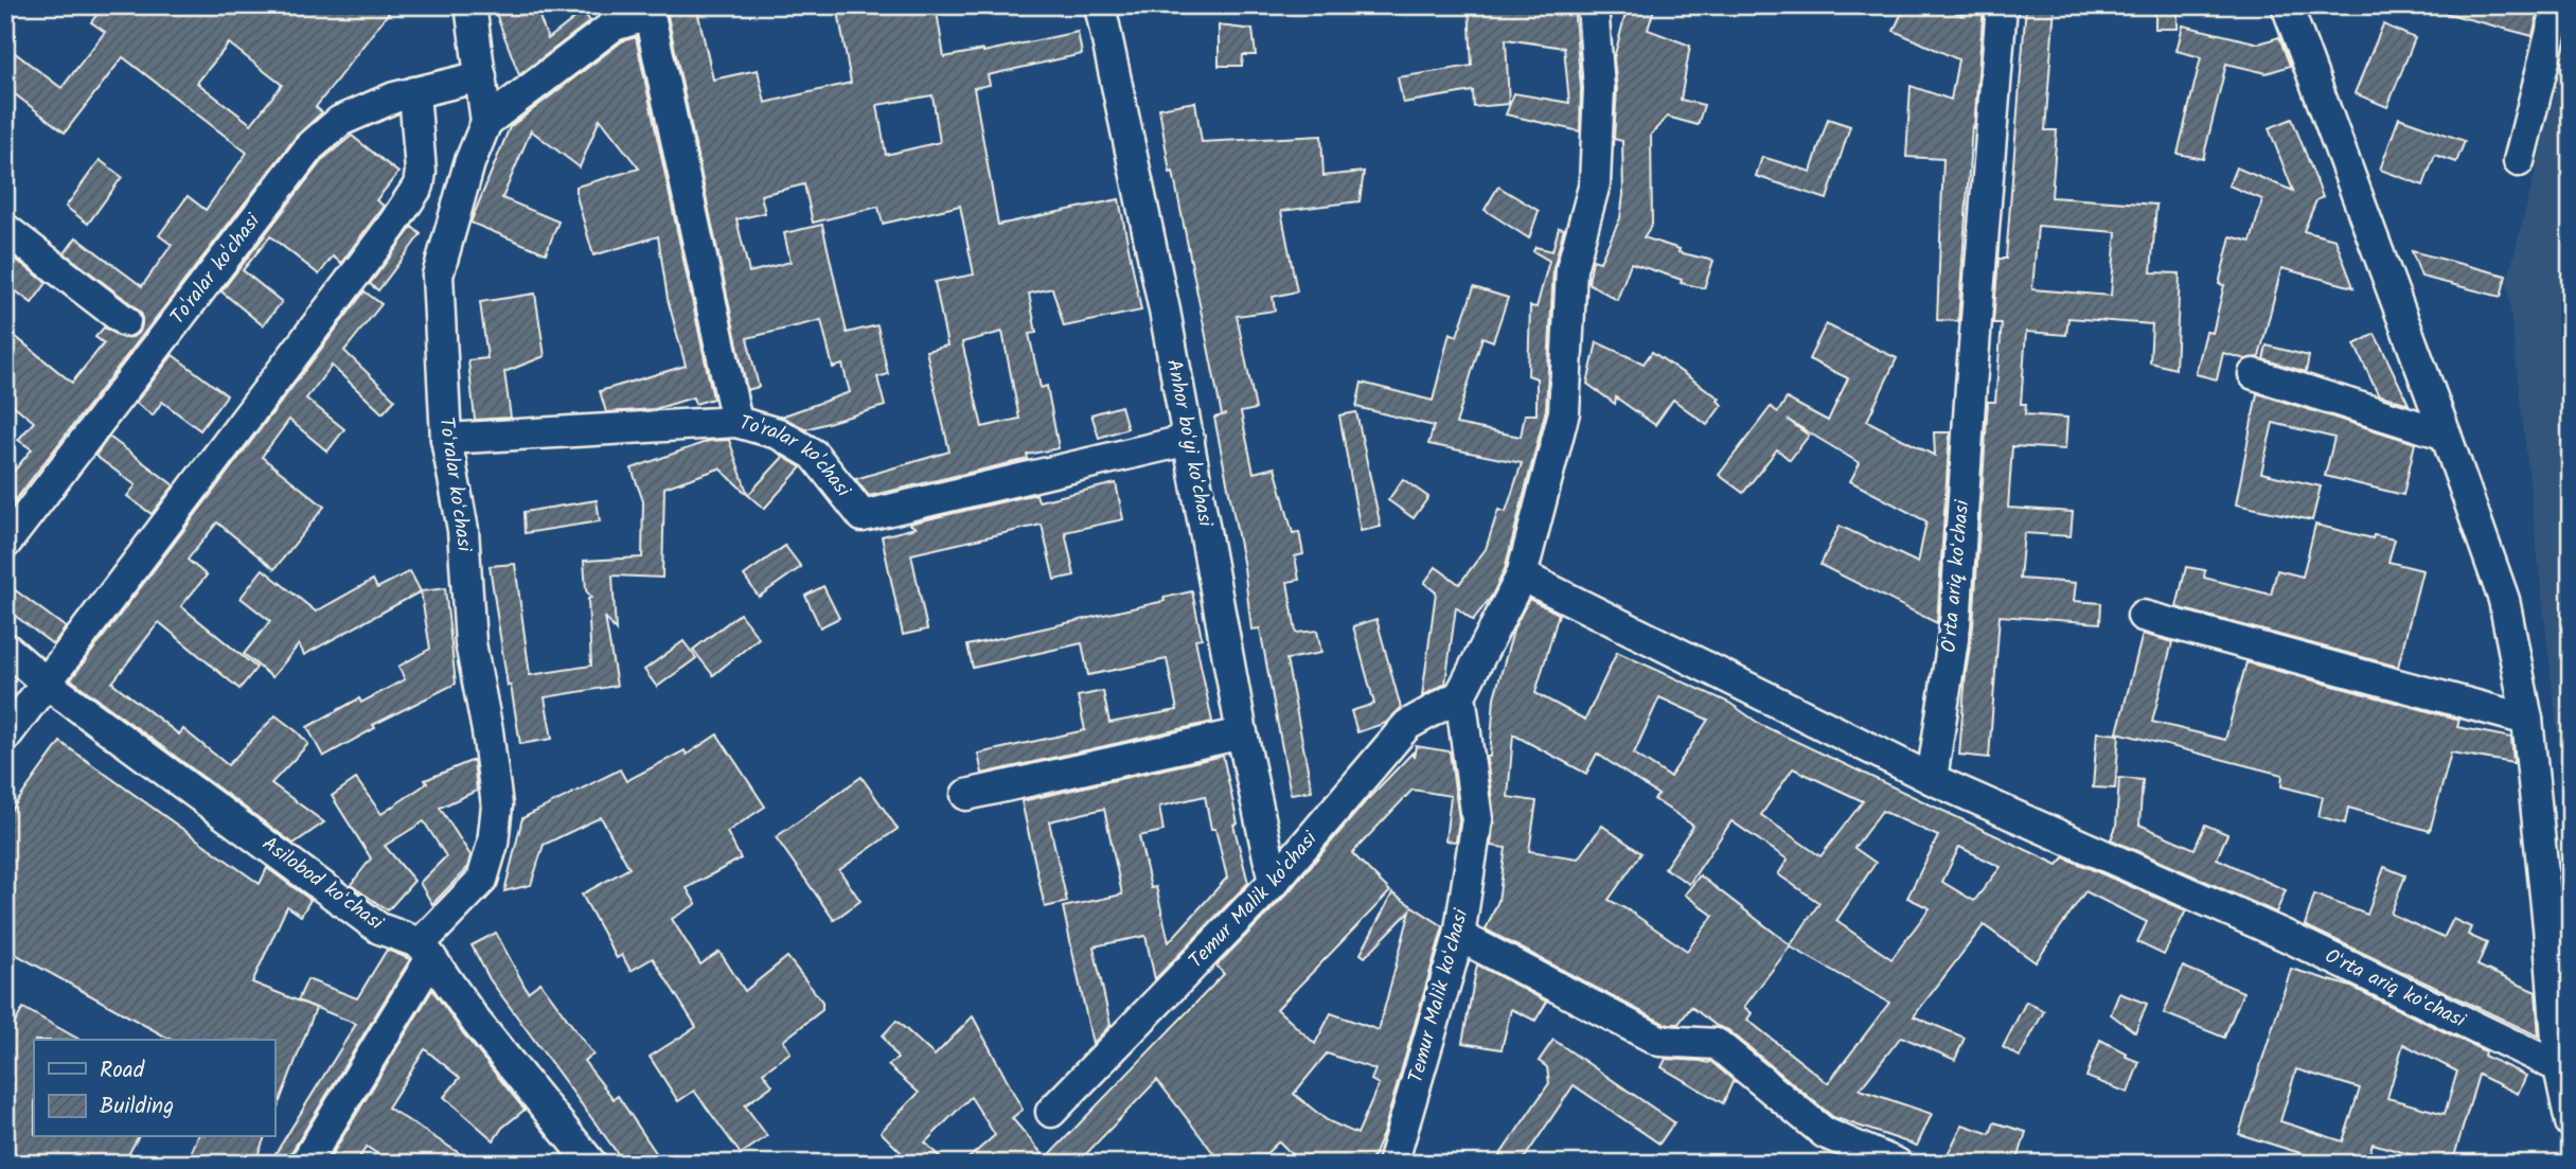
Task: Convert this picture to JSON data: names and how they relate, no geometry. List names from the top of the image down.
{
  "streets": {
    "street": [
      "To'ralar ko'chasi",
      "Anhor boʻyi koʻchasi",
      "Toʻralar koʻchasi",
      "Oʻrta ariq koʻchasi",
      "Asilobod koʻchasi",
      "Temur Malik ko'chasi",
      "Temur Malik koʻchasi"
    ]
  },
  "crossings": [
    ["To'ralar ko'chasi", "Anhor boʻyi koʻchasi"],
    ["To'ralar ko'chasi", "Toʻralar koʻchasi"],
    ["Anhor boʻyi koʻchasi", "Temur Malik ko'chasi"],
    ["Toʻralar koʻchasi", "Asilobod koʻchasi"],
    ["Temur Malik ko'chasi", "Temur Malik koʻchasi"]
  ],
  "legend": ["Road", "Building"]
}
